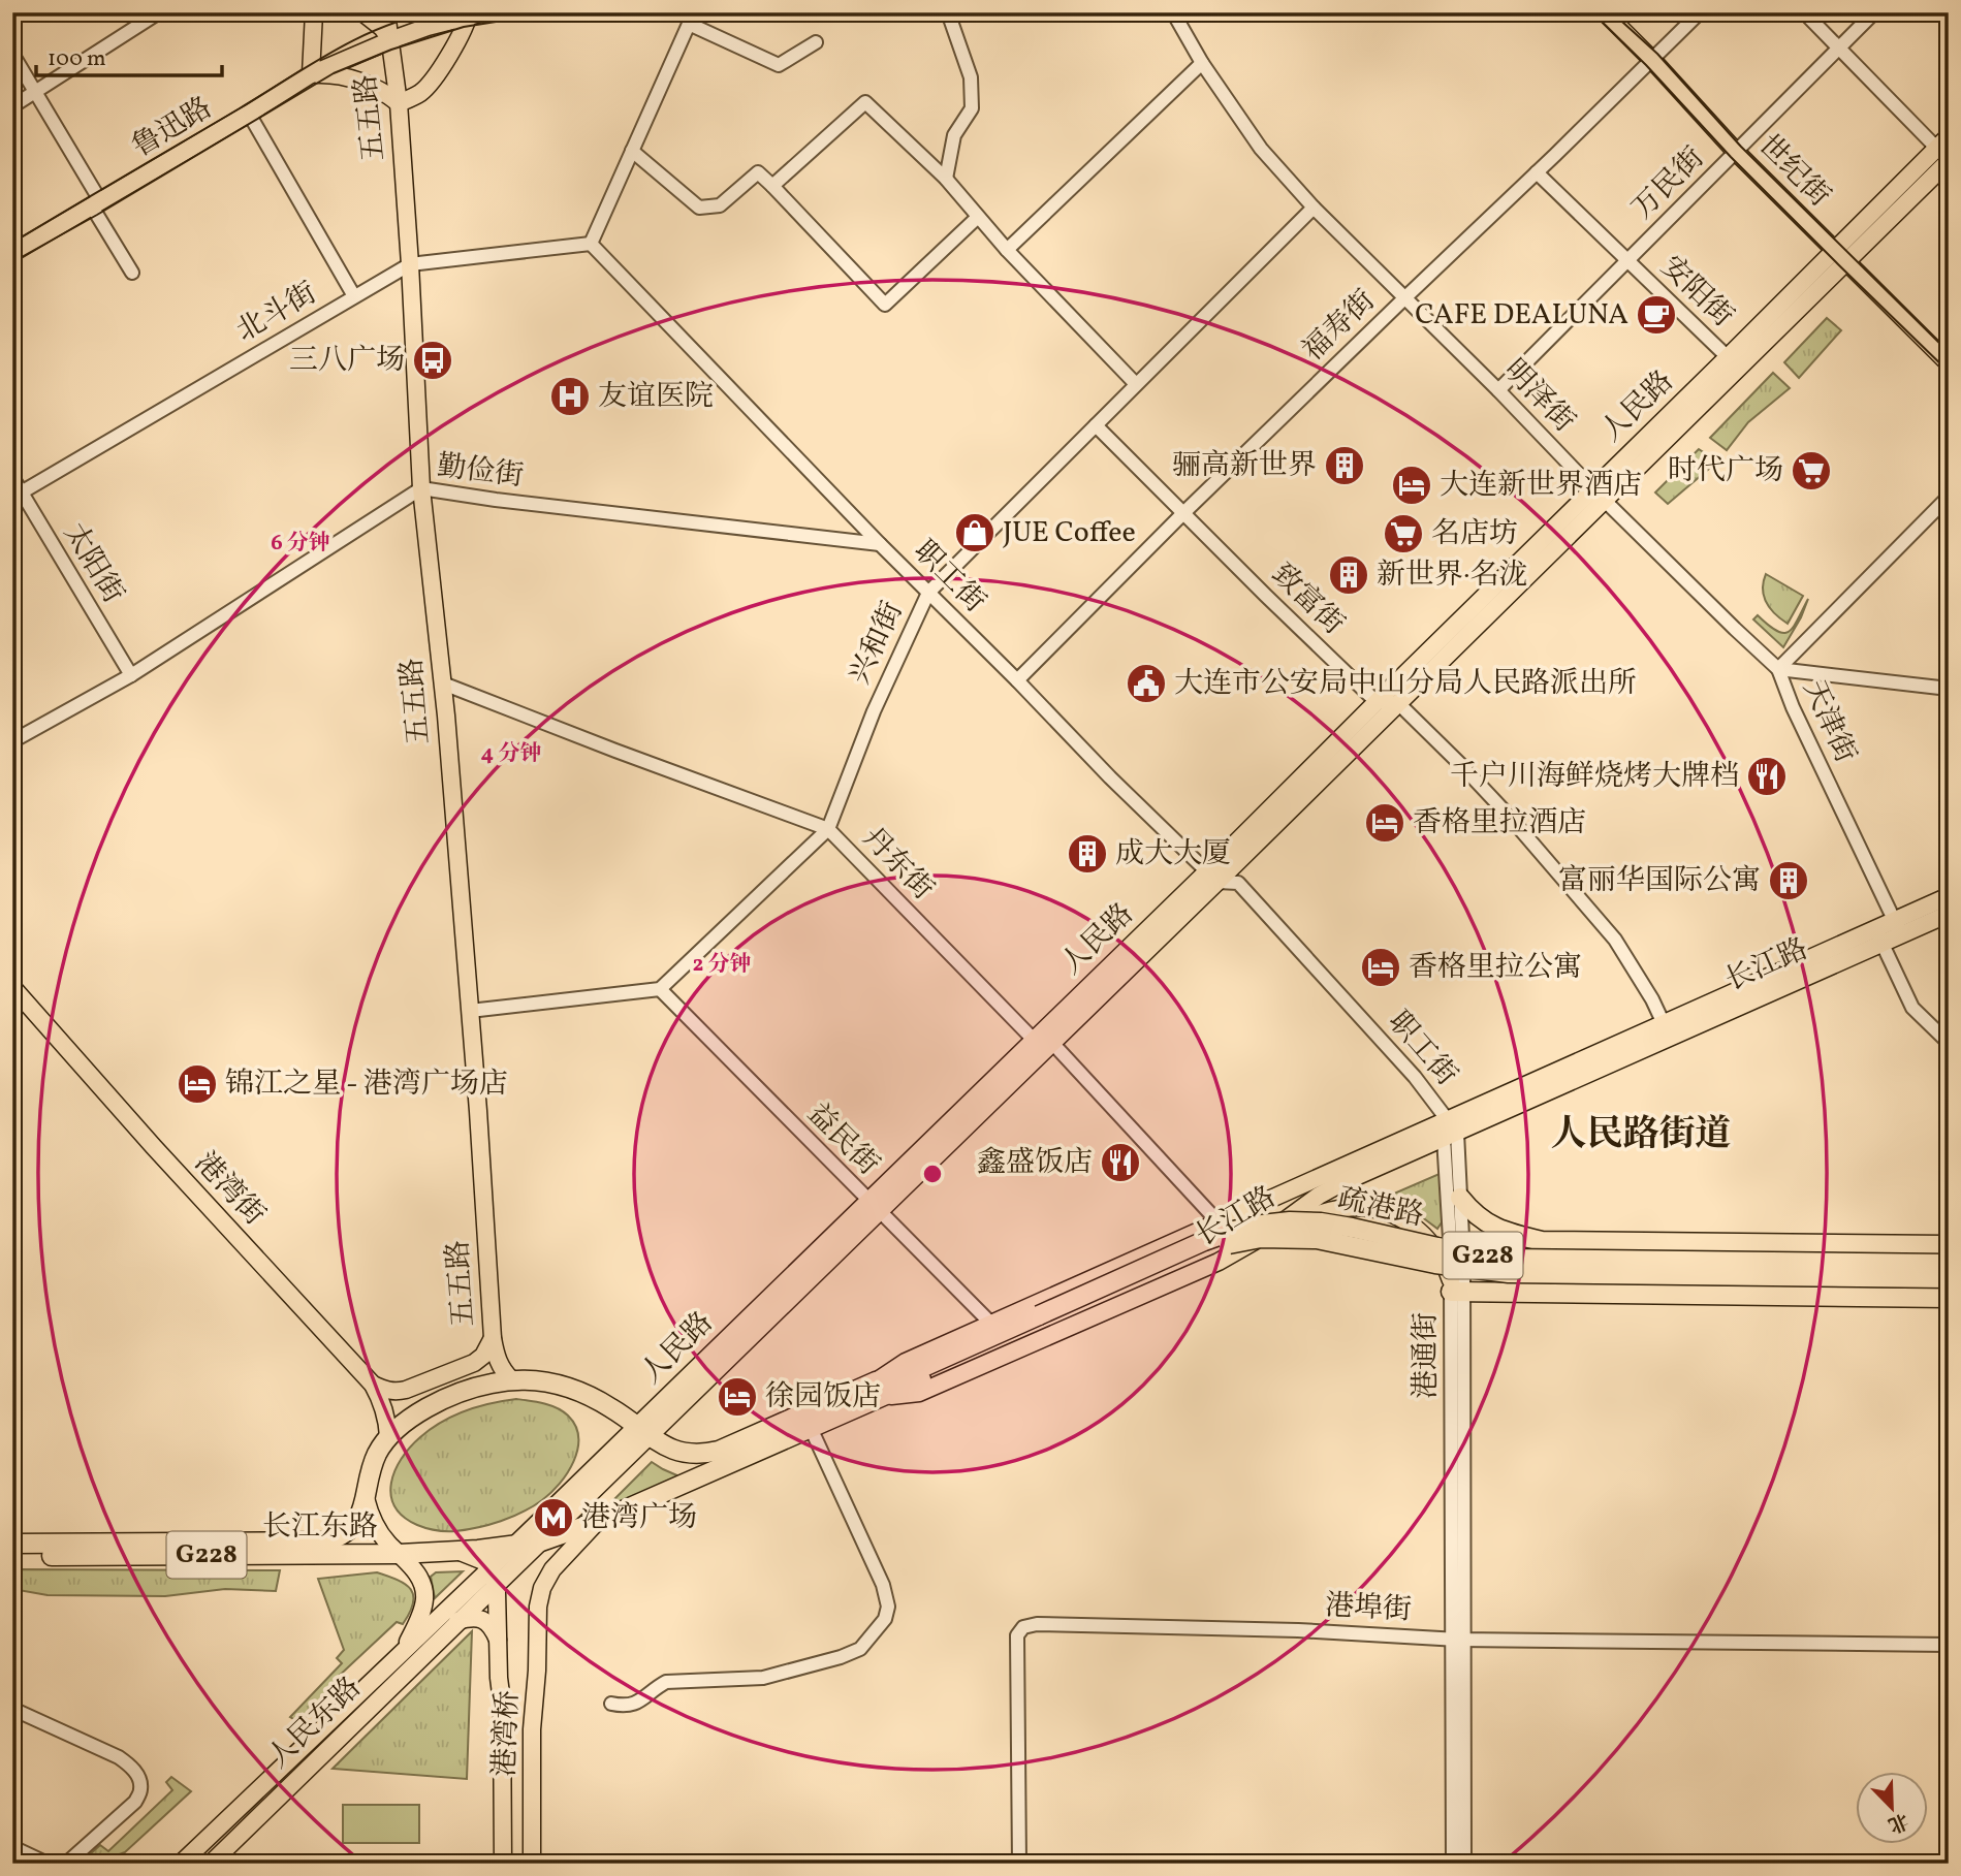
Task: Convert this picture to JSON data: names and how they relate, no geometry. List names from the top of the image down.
{
  "streets": {
    "highway": [
      "长江路",
      "疏港路",
      "G228",
      "长江东路"
    ],
    "main road": [
      "五五路",
      "鲁迅路",
      "世纪街",
      "人民路",
      "港湾街",
      "人民东路",
      "港湾桥"
    ],
    "street": [
      "万民街",
      "安阳街",
      "北斗街",
      "福寿街",
      "明泽街",
      "勤俭街",
      "太阳街",
      "职工街",
      "致富街",
      "兴和街",
      "天津街",
      "丹东街",
      "益民街",
      "港通街",
      "港埠街"
    ]
  },
  "crossings": [
    ["五五路", "鲁迅路"],
    ["五五路", "北斗街"],
    ["五五路", "勤俭街"],
    ["五五路", "丹东街"],
    ["五五路", "长江东路"],
    ["世纪街", "万民街"],
    ["世纪街", "福寿街"],
    ["世纪街", "人民路"],
    ["万民街", "安阳街"],
    ["万民街", "明泽街"],
    ["安阳街", "福寿街"],
    ["安阳街", "人民路"],
    ["北斗街", "太阳街"],
    ["北斗街", "职工街"],
    ["福寿街", "明泽街"],
    ["福寿街", "职工街"],
    ["福寿街", "致富街"],
    ["明泽街", "人民路"],
    ["明泽街", "兴和街"],
    ["明泽街", "天津街"],
    ["人民路", "职工街"],
    ["人民路", "致富街"],
    ["人民路", "丹东街"],
    ["人民路", "长江路"],
    ["人民路", "益民街"],
    ["人民路", "长江东路"],
    ["人民路", "人民东路"],
    ["人民路", "港湾桥"],
    ["勤俭街", "太阳街"],
    ["勤俭街", "职工街"],
    ["职工街", "兴和街"],
    ["职工街", "长江路"],
    ["职工街", "港通街"],
    ["致富街", "兴和街"],
    ["兴和街", "丹东街"],
    ["兴和街", "益民街"],
    ["天津街", "长江路"],
    ["长江路", "疏港路"],
    ["长江路", "港通街"],
    ["长江路", "长江东路"],
    ["长江路", "港湾桥"],
    ["港湾街", "长江东路"],
    ["港通街", "港埠街"]
  ],
  "districts": ["人民路街道"],
  "places": {
    "cafe": ["CAFE DEALUNA"],
    "bus stop": ["三八广场"],
    "hospital": ["友谊医院"],
    "building": [
      "骊高新世界",
      "新世界·名泷",
      "成大大厦",
      "富丽华国际公寓"
    ],
    "supermarket": ["时代广场", "名店坊"],
    "hotel": [
      "大连新世界酒店",
      "香格里拉酒店",
      "香格里拉公寓",
      "锦江之星 - 港湾广场店",
      "徐园饭店"
    ],
    "shop": ["JUE Coffee"],
    "public building": ["大连市公安局中山分局人民路派出所"],
    "restaurant": ["千户川海鲜烧烤大牌档", "鑫盛饭店"],
    "metro station": ["港湾广场"]
  },
  "scale_bar": "100 m",
  "north": "bottom right",
  "rings": ["6 分钟", "4 分钟", "2 分钟"]
}
